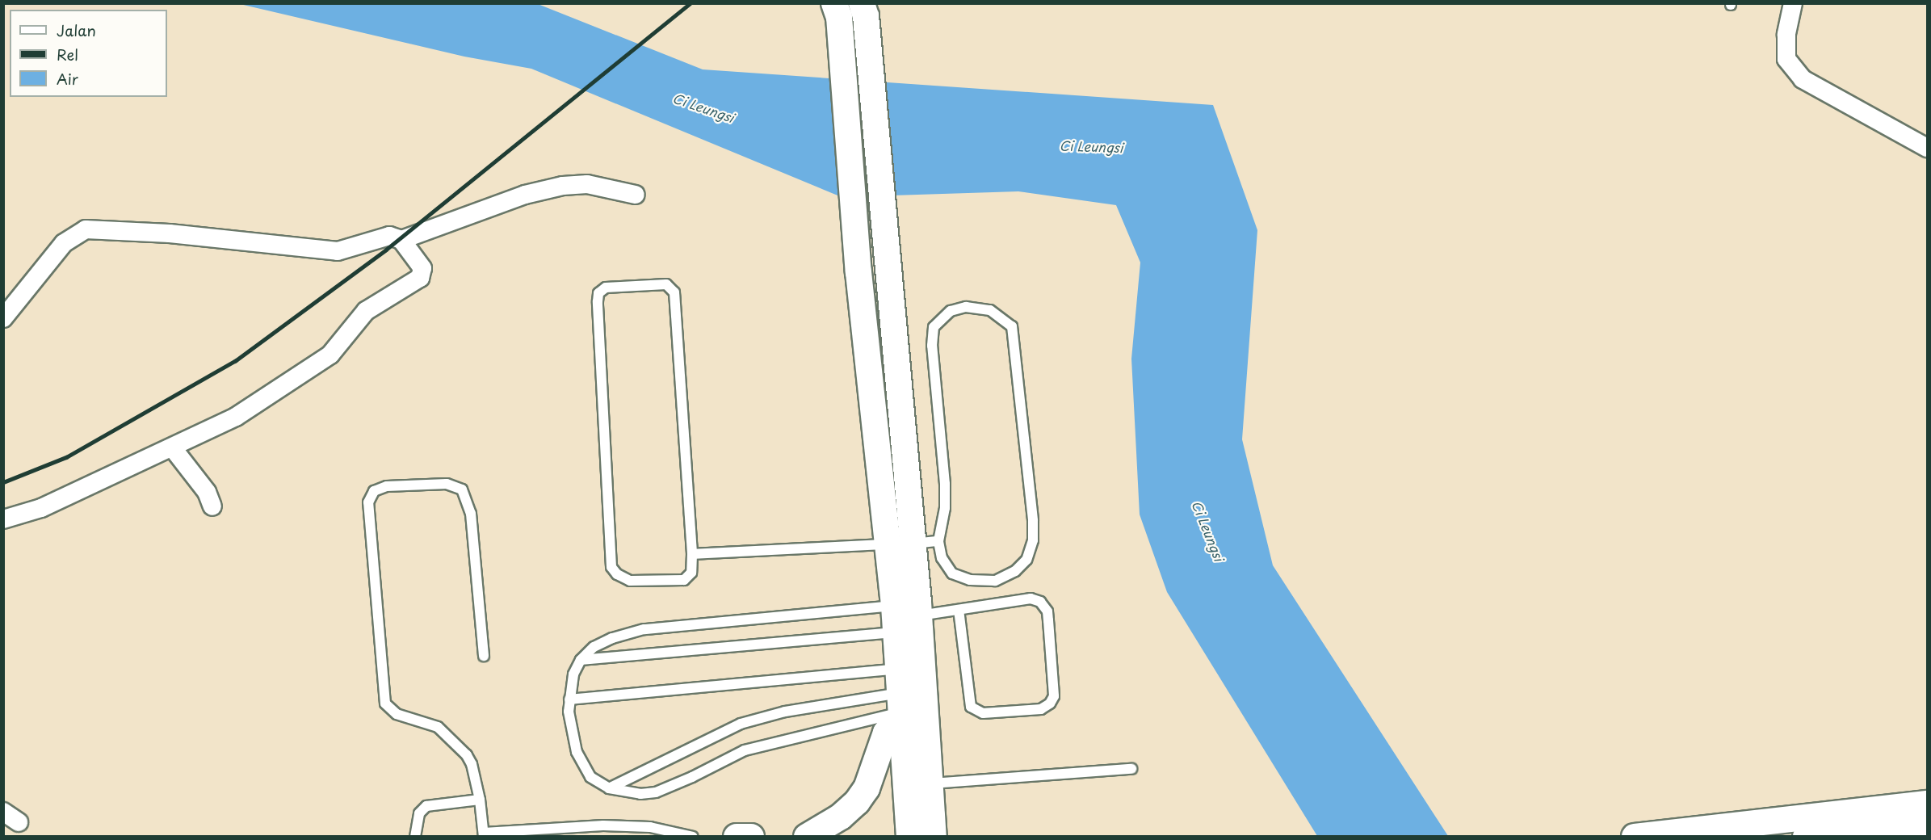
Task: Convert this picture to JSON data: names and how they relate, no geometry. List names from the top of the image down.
{
  "water": ["Ci Leungsi"],
  "legend": ["Jalan", "Rel", "Air"]
}
